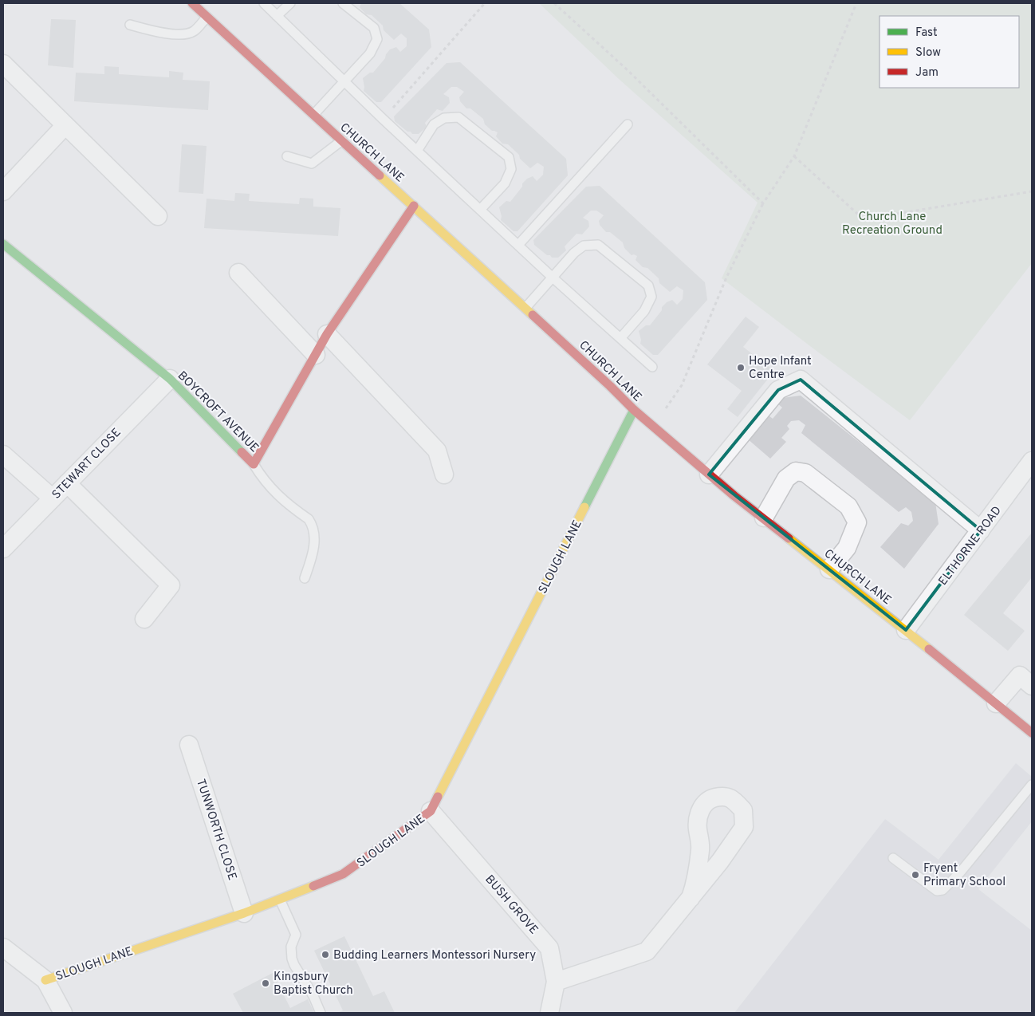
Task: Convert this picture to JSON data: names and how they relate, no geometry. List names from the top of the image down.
{
  "streets": {
    "street": [
      "CHURCH LANE",
      "BOYCROFT AVENUE",
      "STEWART CLOSE",
      "ELTHORNE ROAD",
      "SLOUGH LANE",
      "TUNWORTH CLOSE",
      "BUSH GROVE"
    ]
  },
  "crossings": [
    ["CHURCH LANE", "BOYCROFT AVENUE"],
    ["CHURCH LANE", "ELTHORNE ROAD"],
    ["CHURCH LANE", "SLOUGH LANE"],
    ["BOYCROFT AVENUE", "STEWART CLOSE"],
    ["SLOUGH LANE", "TUNWORTH CLOSE"],
    ["SLOUGH LANE", "BUSH GROVE"]
  ],
  "parks": ["Church Lane Recreation Ground"],
  "places": [
    "Hope Infant Centre",
    "Fryent Primary School",
    "Budding Learners Montessori Nursery",
    "Kingsbury Baptist Church"
  ],
  "legend": ["Fast", "Slow", "Jam"]
}
